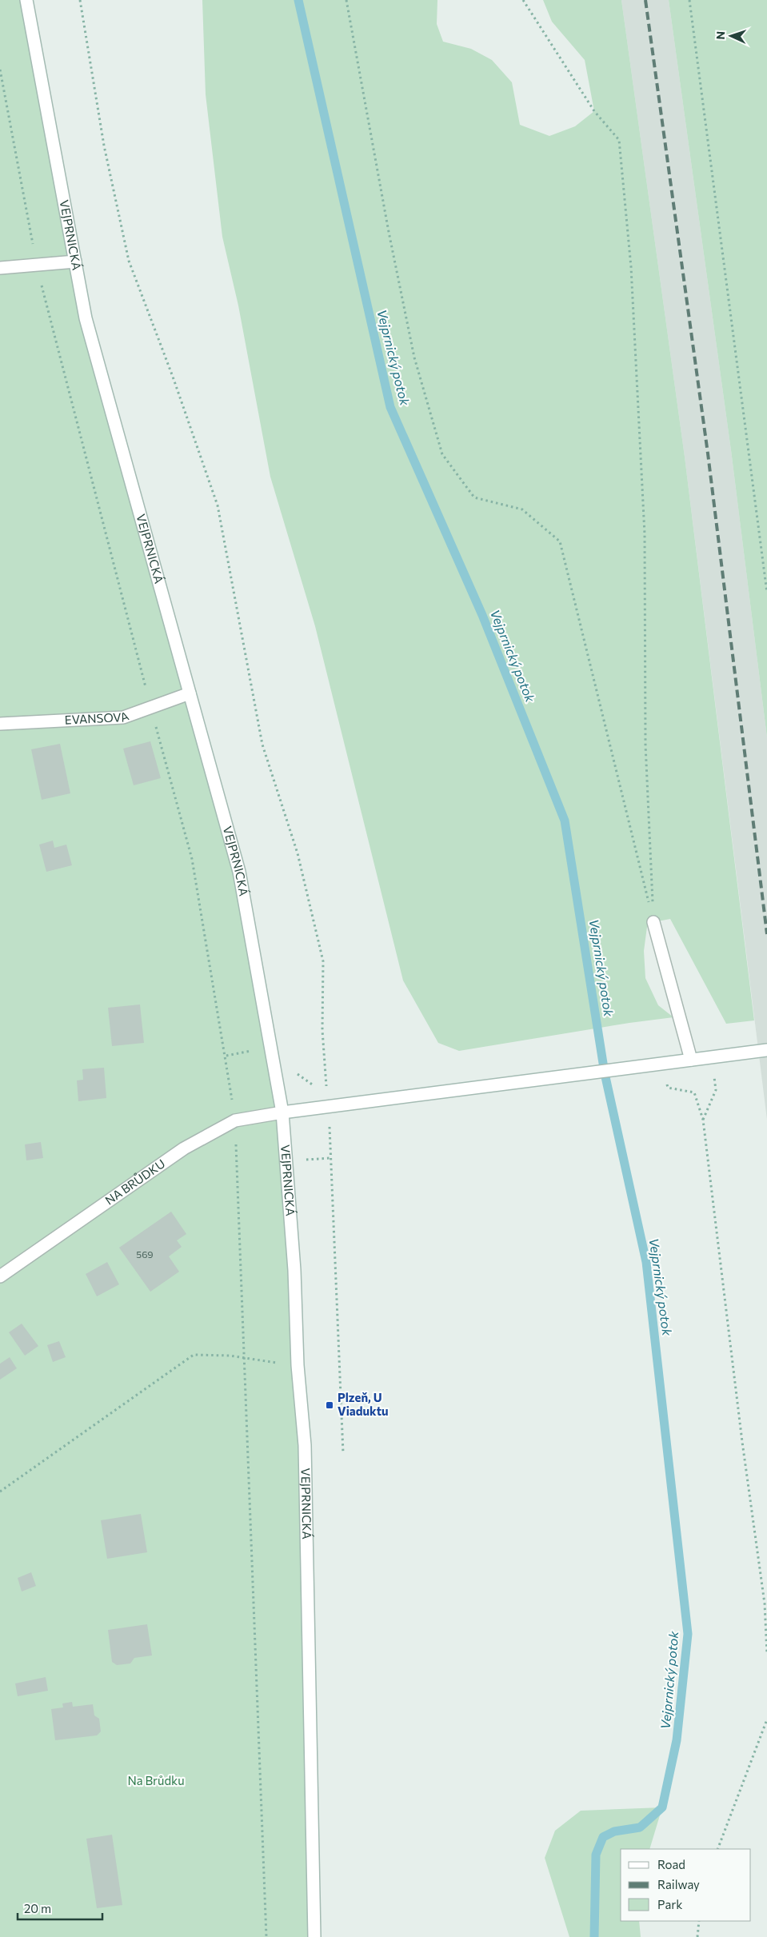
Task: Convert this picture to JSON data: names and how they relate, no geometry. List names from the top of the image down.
{
  "streets": {
    "main road": ["VEJPRNICKÁ", "EVANSOVA", "NA BRŮDKU"]
  },
  "crossings": [
    ["VEJPRNICKÁ", "EVANSOVA"],
    ["VEJPRNICKÁ", "NA BRŮDKU"]
  ],
  "water": ["Vejprnický potok"],
  "parks": ["Na Brůdku"],
  "places": {
    "transit": ["Plzeň, U Viaduktu"]
  },
  "house_numbers": ["569"],
  "legend": ["Road", "Railway", "Park"],
  "scale_bar": "20 m",
  "north": "left"
}
